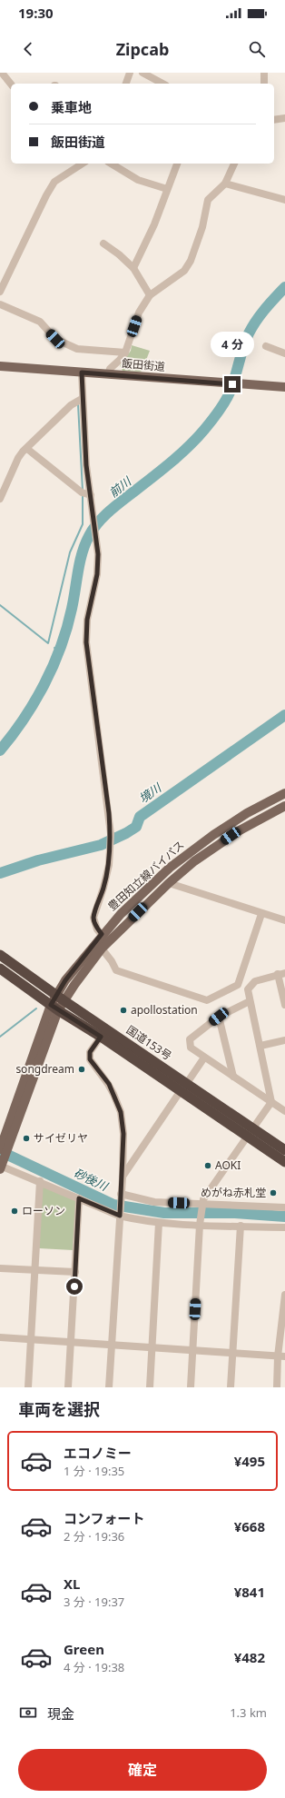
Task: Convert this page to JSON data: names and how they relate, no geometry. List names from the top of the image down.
{
  "streets": {
    "highway": ["国道153号"],
    "main road": ["飯田街道", "豊田知立線バイパス"]
  },
  "crossings": [
    ["豊田知立線バイパス", "国道153号"]
  ],
  "water": ["前川", "境川", "砂後川"],
  "places": [
    "apollostation",
    "songdream",
    "サイゼリヤ",
    "AOKI",
    "めがね赤札堂",
    "ローソン"
  ],
  "page": {
    "status": "19:30",
    "header": "Zipcab",
    "banner": ["乗車地", "飯田街道"],
    "bubble": "4 分",
    "heading": "車両を選択",
    "list": [
      {
        "name": "エコノミー",
        "note": "1 分 · 19:35",
        "value": "¥495"
      },
      {
        "name": "コンフォート",
        "note": "2 分 · 19:36",
        "value": "¥668"
      },
      {
        "name": "XL",
        "note": "3 分 · 19:37",
        "value": "¥841"
      },
      {
        "name": "Green",
        "note": "4 分 · 19:38",
        "value": "¥482"
      }
    ],
    "pay": ["現金", "1.3 km"],
    "buttons": "確定"
  }
}
